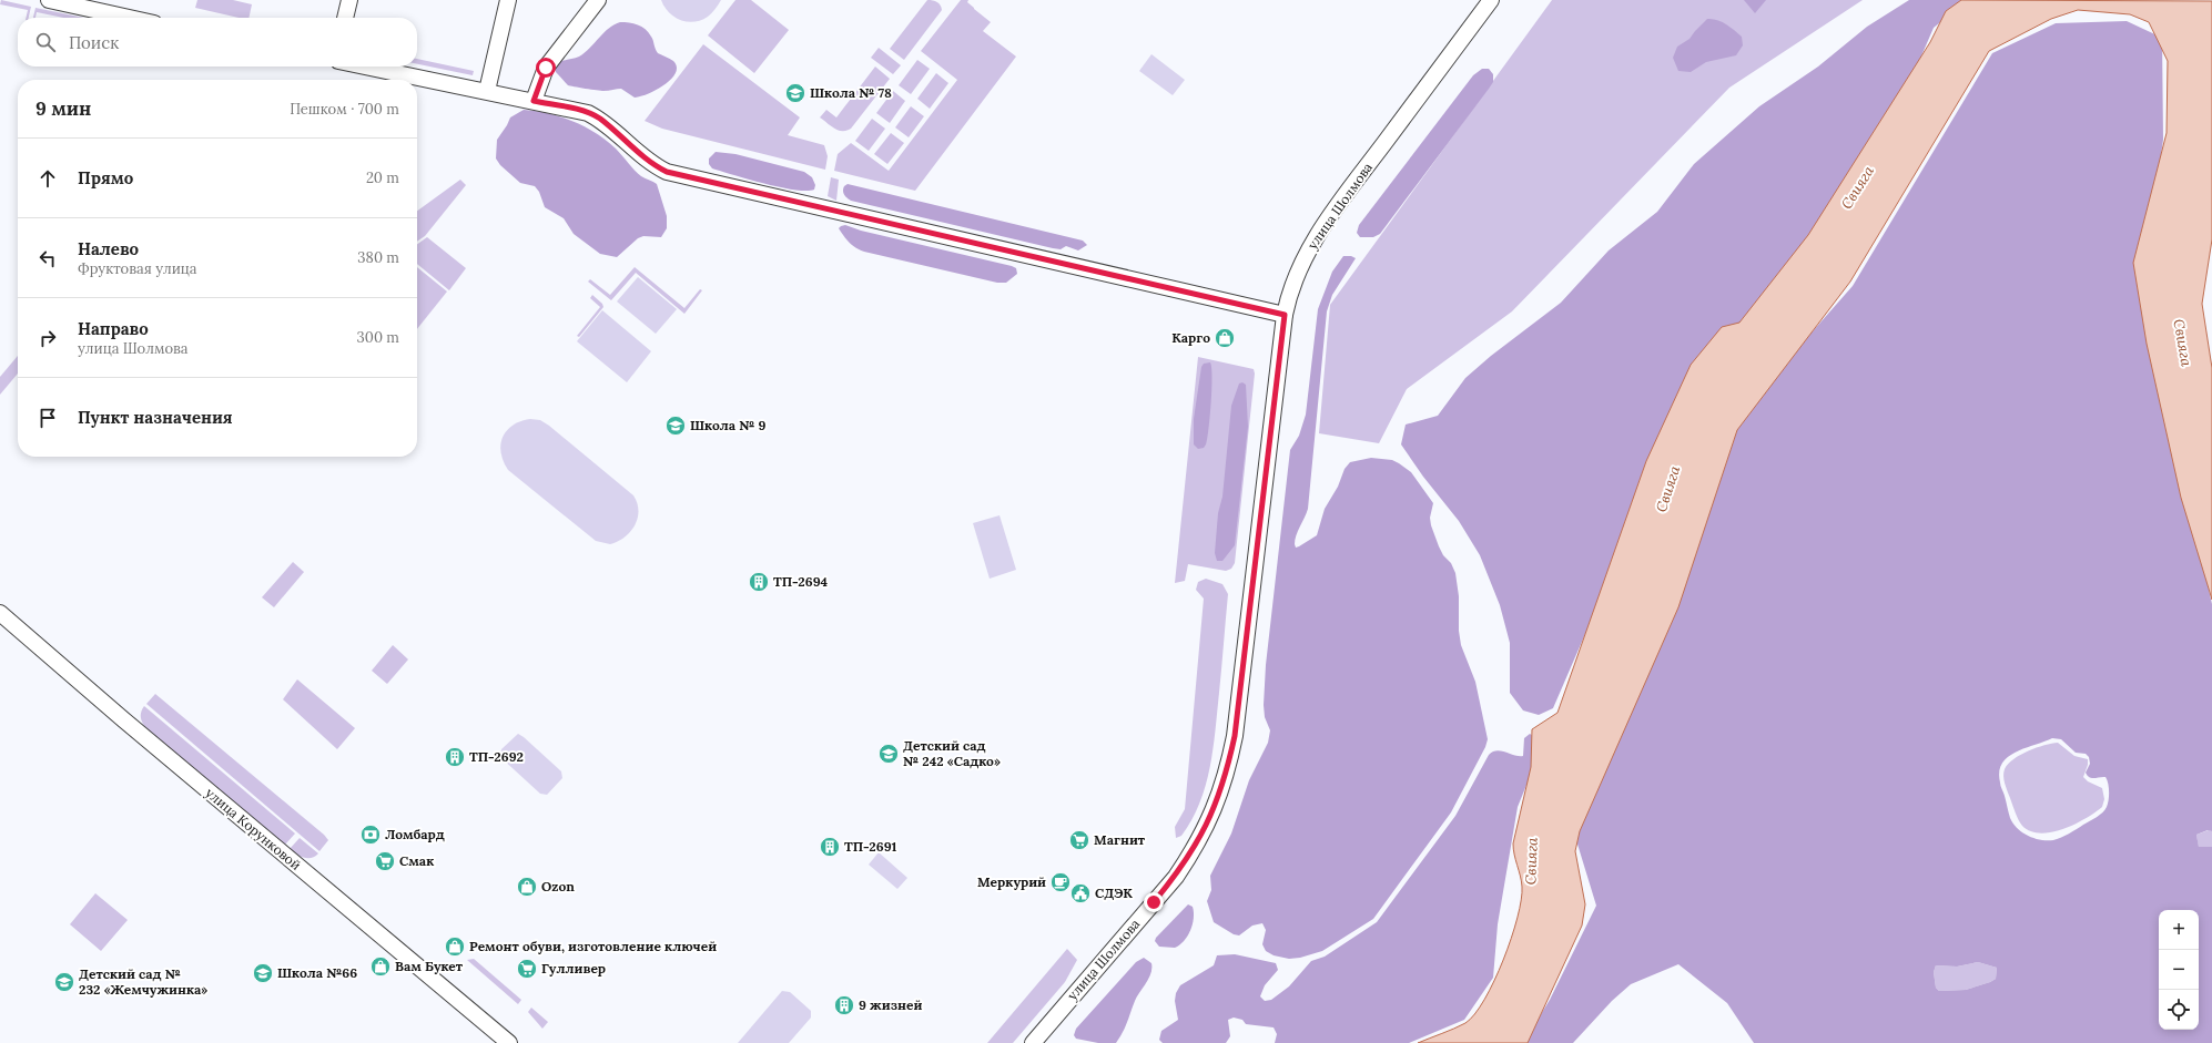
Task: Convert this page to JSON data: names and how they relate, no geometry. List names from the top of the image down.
{
  "streets": {
    "street": ["улица Шолмова", "улица Корунковой"]
  },
  "water": ["Свияга"],
  "places": {
    "school or university": [
      "Школа № 78",
      "Школа № 9",
      "Детский сад № 242 «Садко»",
      "Школа №66",
      "Детский сад № 232 «Жемчужинка»"
    ],
    "shop": [
      "Карго",
      "Ozon",
      "Ремонт обуви, изготовление ключей",
      "Вам Букет"
    ],
    "building": [
      "ТП-2694",
      "ТП-2692",
      "ТП-2691",
      "9 жизней"
    ],
    "bank": ["Ломбард"],
    "supermarket": ["Магнит", "Смак", "Гулливер"],
    "cafe": ["Меркурий"],
    "public building": ["СДЭК"]
  },
  "page": {
    "search": "Поиск",
    "heading": ["9 мин", "Пешком · 700 m"],
    "list": [
      ["Прямо", "20 m"],
      ["Налево", "Фруктовая улица", "380 m"],
      ["Направо", "улица Шолмова", "300 m"],
      "Пункт назначения"
    ],
    "map_buttons": ["+", "−"]
  }
}
